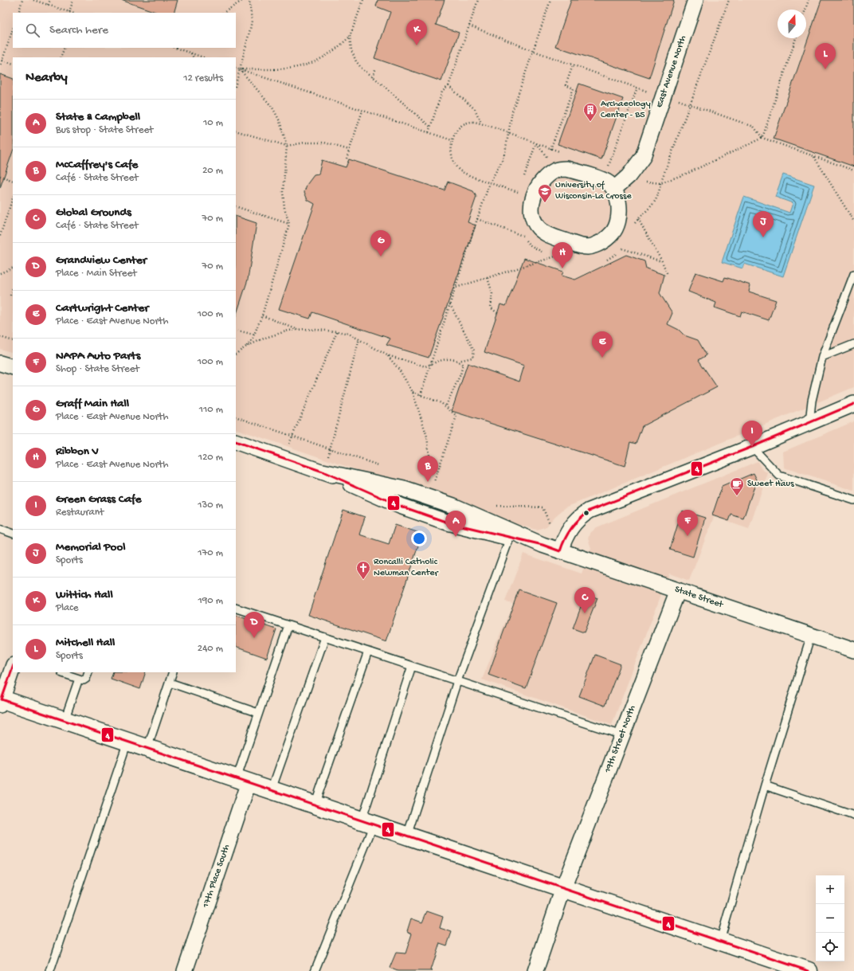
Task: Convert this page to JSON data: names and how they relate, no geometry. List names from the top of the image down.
{
  "streets": {
    "street": [
      "East Avenue North",
      "State Street",
      "19th Street North",
      "17th Place South"
    ]
  },
  "crossings": [
    ["State Street", "19th Street North"]
  ],
  "places": {
    "building": ["Archaeology Center - B5"],
    "school or university": ["University of Wisconsin-La Crosse"],
    "cafe": ["Sweet Haus"],
    "church": ["Roncalli Catholic Newman Center"]
  },
  "lines": ["transit line 4"],
  "north": "top",
  "page": {
    "search": "Search here",
    "pins": [
      "K",
      "L",
      "J",
      "G",
      "H",
      "E",
      "I",
      "B",
      "F",
      "A",
      "C",
      "D"
    ],
    "heading": ["Nearby", "12 results"],
    "list": [
      {
        "mark": "A",
        "name": "State & Campbell",
        "note": "Bus stop · State Street",
        "value": "10 m"
      },
      {
        "mark": "B",
        "name": "McCaffrey's Cafe",
        "note": "Café · State Street",
        "value": "20 m"
      },
      {
        "mark": "C",
        "name": "Global Grounds",
        "note": "Café · State Street",
        "value": "70 m"
      },
      {
        "mark": "D",
        "name": "Grandview Center",
        "note": "Place · Main Street",
        "value": "70 m"
      },
      {
        "mark": "E",
        "name": "Cartwright Center",
        "note": "Place · East Avenue North",
        "value": "100 m"
      },
      {
        "mark": "F",
        "name": "NAPA Auto Parts",
        "note": "Shop · State Street",
        "value": "100 m"
      },
      {
        "mark": "G",
        "name": "Graff Main Hall",
        "note": "Place · East Avenue North",
        "value": "110 m"
      },
      {
        "mark": "H",
        "name": "Ribbon V",
        "note": "Place · East Avenue North",
        "value": "120 m"
      },
      {
        "mark": "I",
        "name": "Green Grass Cafe",
        "note": "Restaurant",
        "value": "130 m"
      },
      {
        "mark": "J",
        "name": "Memorial Pool",
        "note": "Sports",
        "value": "170 m"
      },
      {
        "mark": "K",
        "name": "Wittich Hall",
        "note": "Place",
        "value": "190 m"
      },
      {
        "mark": "L",
        "name": "Mitchell Hall",
        "note": "Sports",
        "value": "240 m"
      }
    ],
    "map_buttons": ["+", "−"]
  }
}
